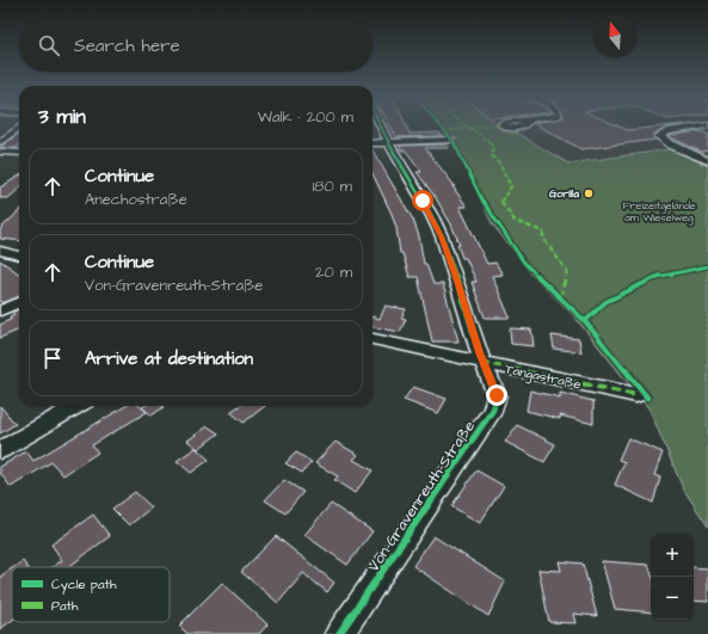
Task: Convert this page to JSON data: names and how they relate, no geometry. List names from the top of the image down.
{
  "streets": {
    "street": ["Tangastraße", "Von-Gravenreuth-Straße"]
  },
  "crossings": [
    ["Tangastraße", "Von-Gravenreuth-Straße"]
  ],
  "parks": ["Freizeitgelände am Wieselweg"],
  "places": ["Gorilla"],
  "legend": ["Cycle path", "Path"],
  "north": "top",
  "page": {
    "search": "Search here",
    "heading": ["3 min", "Walk · 200 m"],
    "list": [
      ["Continue", "Anechostraße", "180 m"],
      ["Continue", "Von-Gravenreuth-Straße", "20 m"],
      "Arrive at destination"
    ],
    "map_buttons": ["+", "−"]
  }
}
